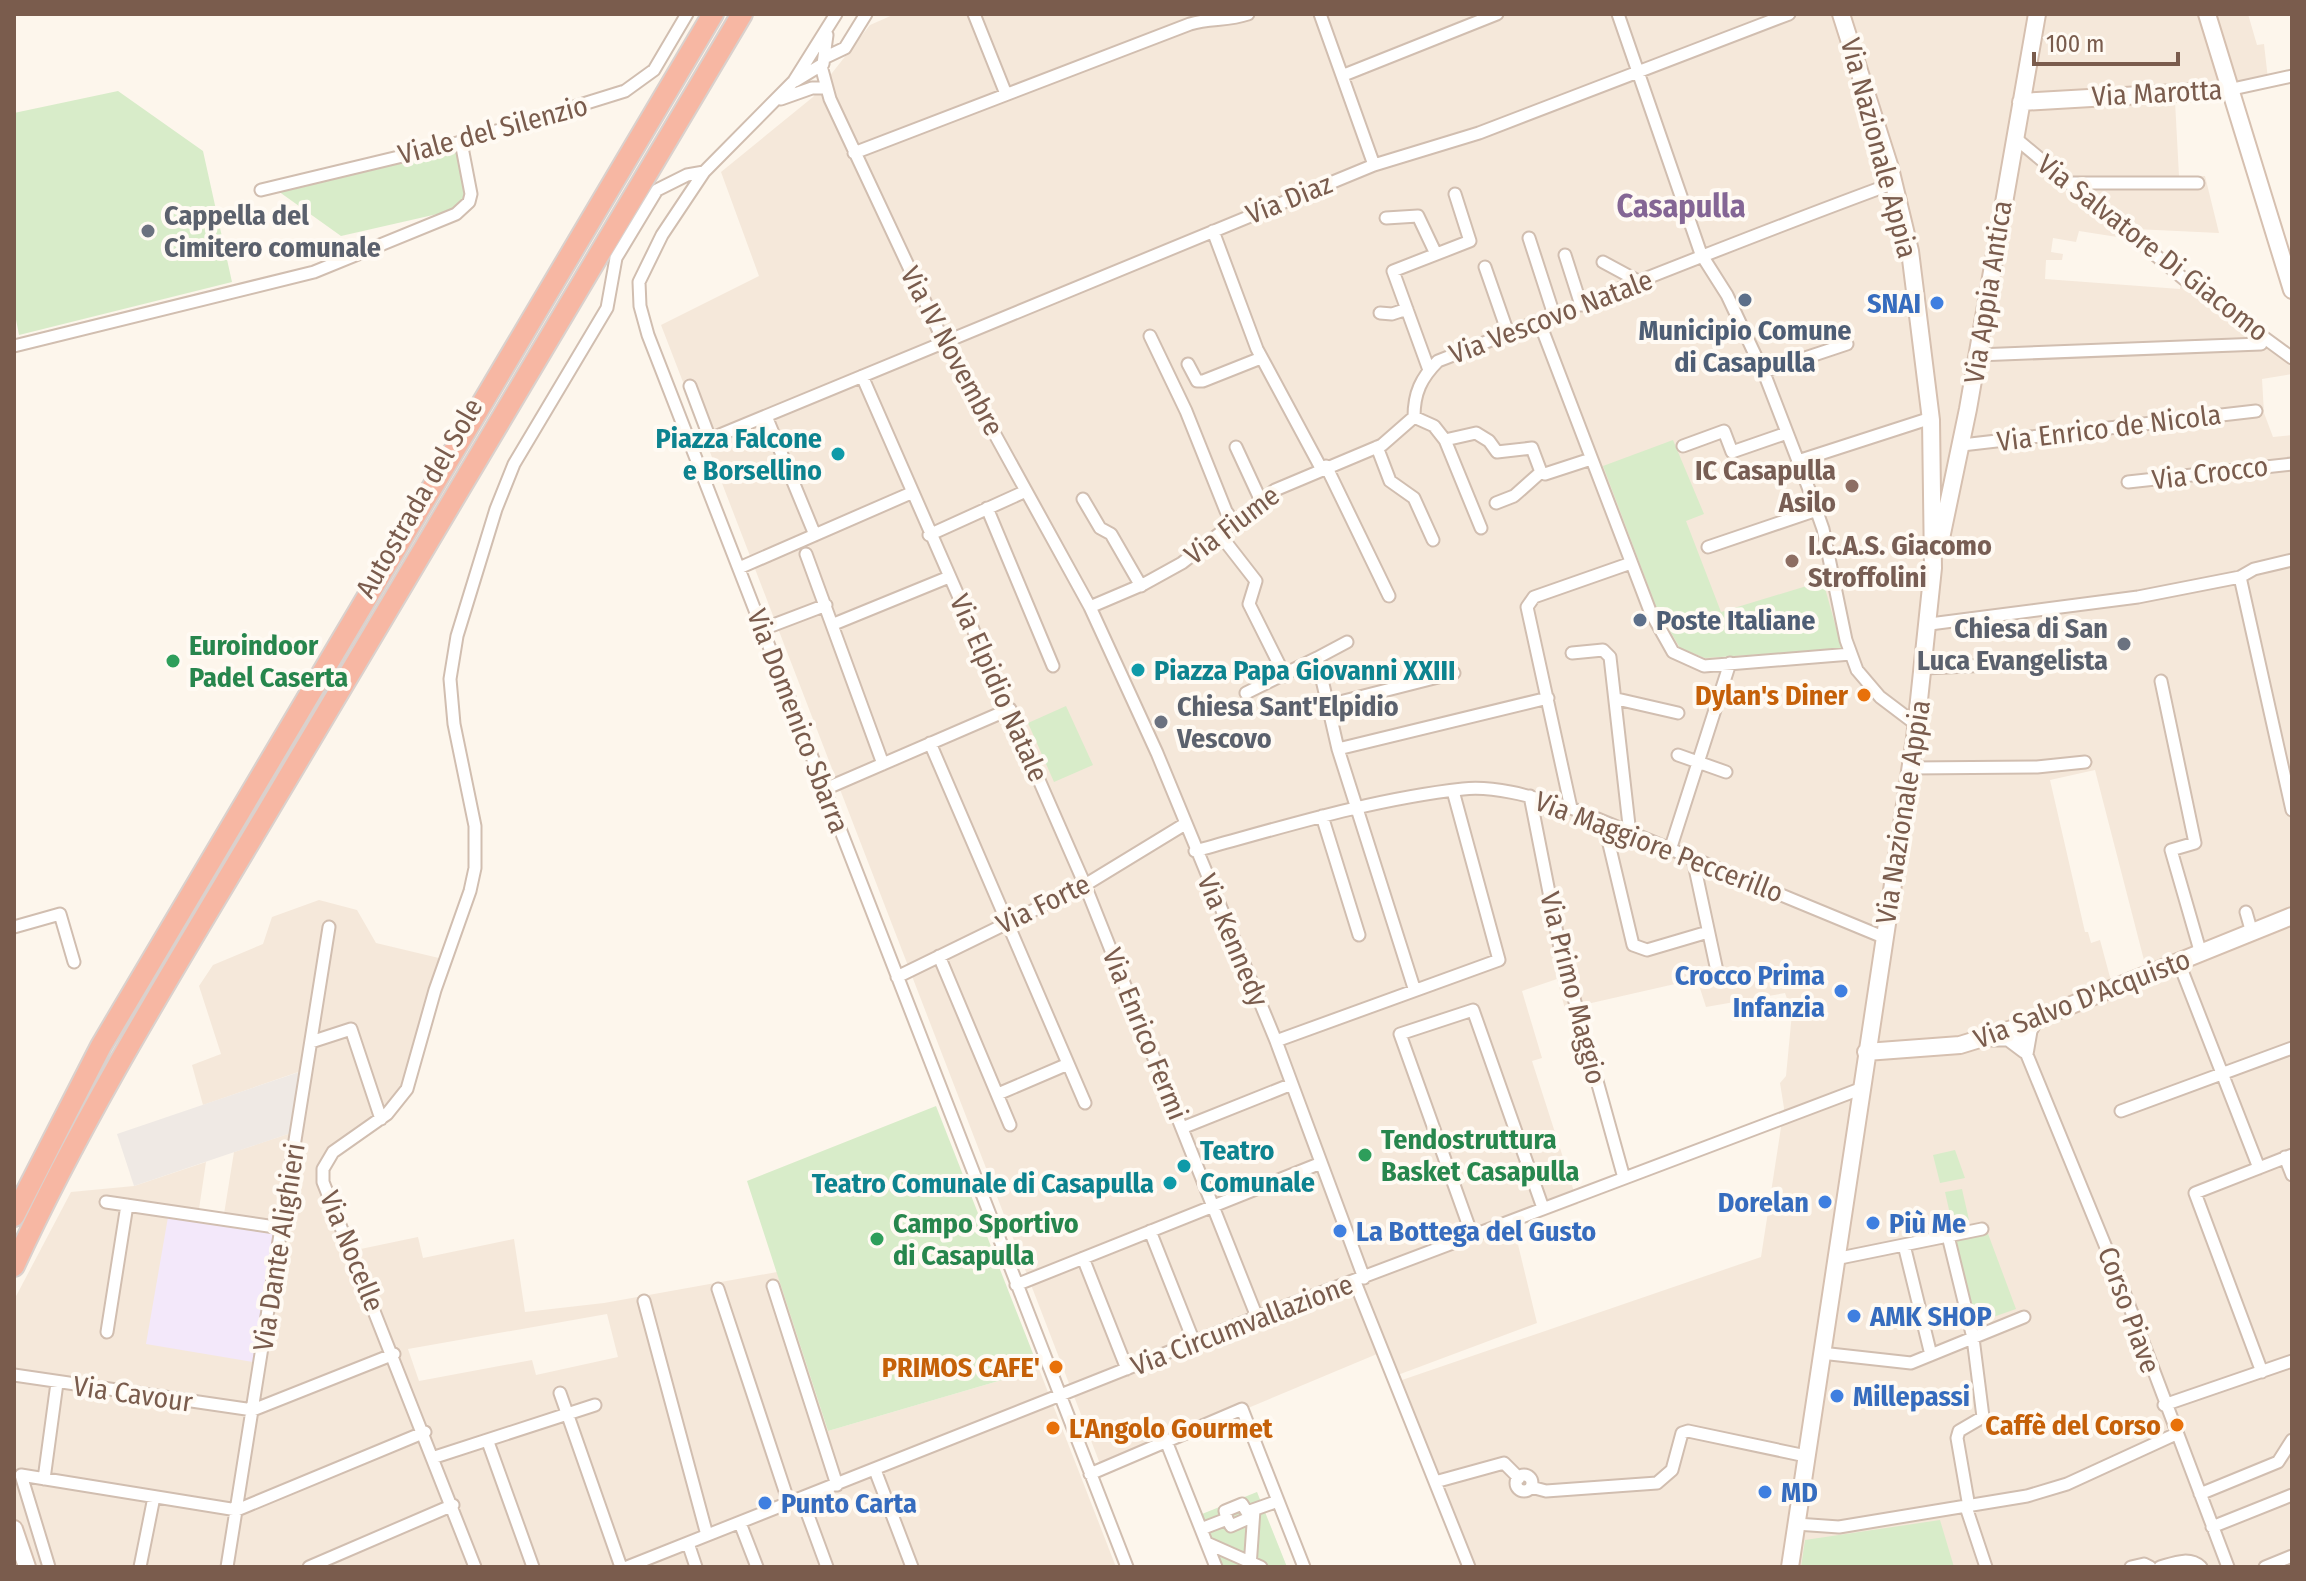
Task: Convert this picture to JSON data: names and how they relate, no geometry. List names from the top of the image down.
{
  "streets": {
    "highway": ["Autostrada del Sole"],
    "main road": [
      "Via Marotta",
      "Via Nazionale Appia",
      "Via Appia Antica",
      "Via Salvo D'Acquisto"
    ],
    "street": [
      "Viale del Silenzio",
      "Via Diaz",
      "Via Salvatore Di Giacomo",
      "Via Vescovo Natale",
      "Via IV Novembre",
      "Via Enrico de Nicola",
      "Via Crocco",
      "Via Fiume",
      "Via Elpidio Natale",
      "Via Domenico Sbarra",
      "Via Maggiore Peccerillo",
      "Via Forte",
      "Via Kennedy",
      "Via Primo Maggio",
      "Via Enrico Fermi",
      "Via Dante Alighieri",
      "Via Nocelle",
      "Corso Piave",
      "Via Circumvallazione",
      "Via Cavour"
    ]
  },
  "crossings": [
    ["Via Marotta", "Via Appia Antica"],
    ["Via Nazionale Appia", "Via Appia Antica"],
    ["Via Nazionale Appia", "Via Vescovo Natale"],
    ["Via Nazionale Appia", "Via Maggiore Peccerillo"],
    ["Via Nazionale Appia", "Via Salvo D'Acquisto"],
    ["Via Nazionale Appia", "Via Circumvallazione"],
    ["Via Diaz", "Via IV Novembre"],
    ["Via Salvatore Di Giacomo", "Via Appia Antica"],
    ["Via Appia Antica", "Via Enrico de Nicola"],
    ["Via Vescovo Natale", "Via Fiume"],
    ["Via IV Novembre", "Via Fiume"],
    ["Via IV Novembre", "Via Domenico Sbarra"],
    ["Via IV Novembre", "Via Kennedy"],
    ["Via Fiume", "Via Kennedy"],
    ["Via Elpidio Natale", "Via Forte"],
    ["Via Elpidio Natale", "Via Enrico Fermi"],
    ["Via Domenico Sbarra", "Via Forte"],
    ["Via Domenico Sbarra", "Via Nocelle"],
    ["Via Domenico Sbarra", "Via Circumvallazione"],
    ["Via Maggiore Peccerillo", "Via Kennedy"],
    ["Via Maggiore Peccerillo", "Via Primo Maggio"],
    ["Via Forte", "Via Kennedy"],
    ["Via Forte", "Via Enrico Fermi"],
    ["Via Kennedy", "Via Circumvallazione"],
    ["Via Primo Maggio", "Via Circumvallazione"],
    ["Via Salvo D'Acquisto", "Corso Piave"],
    ["Via Enrico Fermi", "Via Circumvallazione"],
    ["Via Dante Alighieri", "Via Cavour"]
  ],
  "districts": ["Casapulla"],
  "places": [
    "Cappella del Cimitero comunale",
    "Municipio Comune di Casapulla",
    "SNAI",
    "Piazza Falcone e Borsellino",
    "IC Casapulla Asilo",
    "I.C.A.S. Giacomo Stroffolini",
    "Poste Italiane",
    "Chiesa di San Luca Evangelista",
    "Euroindoor Padel Caserta",
    "Piazza Papa Giovanni XXIII",
    "Dylan's Diner",
    "Chiesa Sant'Elpidio Vescovo",
    "Crocco Prima Infanzia",
    "Tendostruttura Basket Casapulla",
    "Teatro Comunale",
    "Teatro Comunale di Casapulla",
    "Dorelan",
    "Più Me",
    "La Bottega del Gusto",
    "Campo Sportivo di Casapulla",
    "AMK SHOP",
    "PRIMOS CAFE'",
    "Millepassi",
    "Caffè del Corso",
    "L'Angolo Gourmet",
    "MD",
    "Punto Carta"
  ],
  "scale_bar": "100 m"
}
